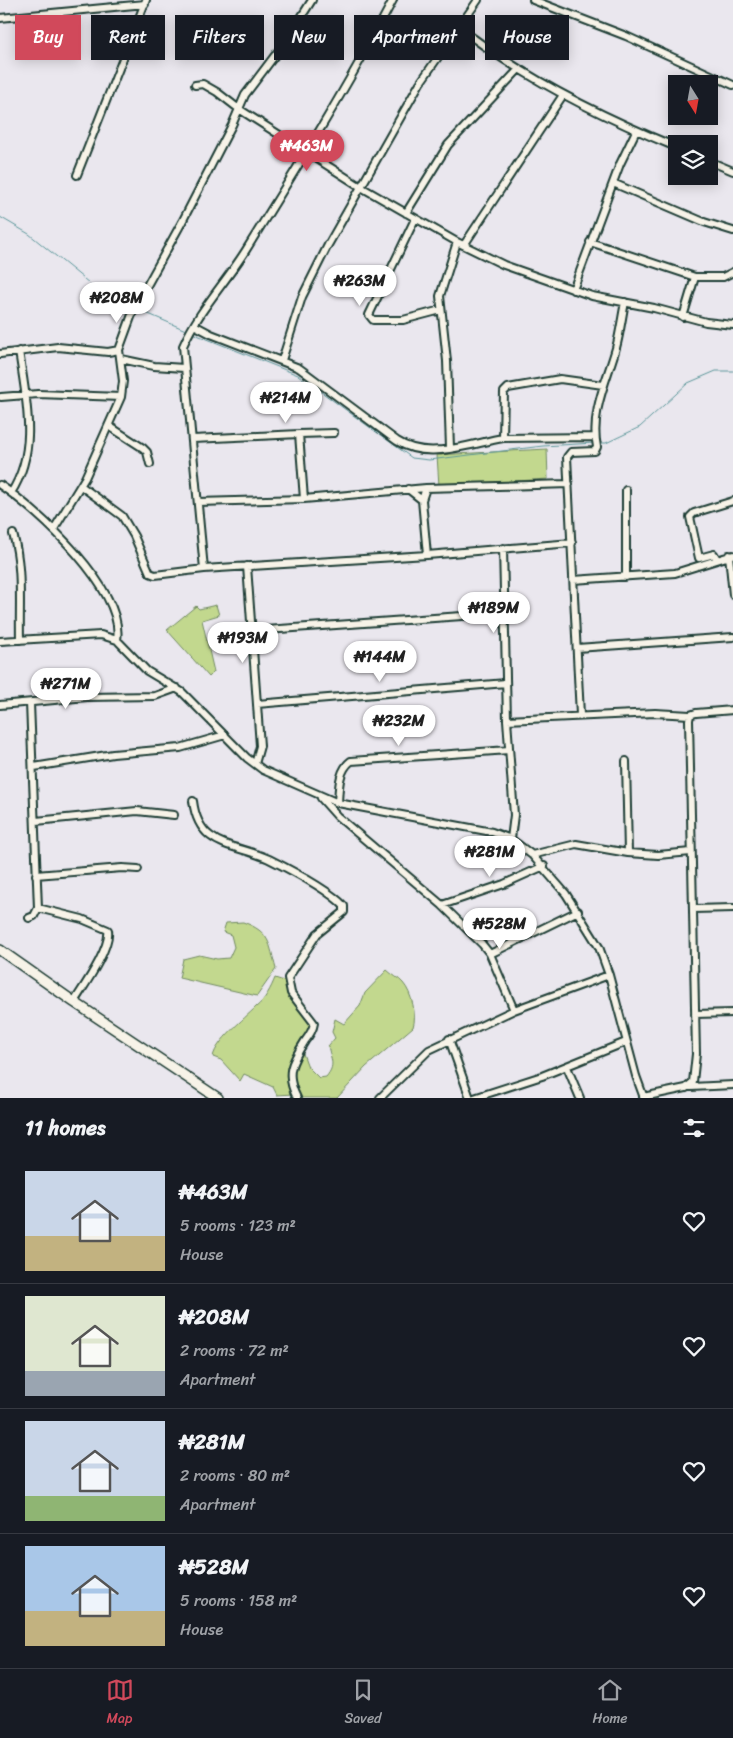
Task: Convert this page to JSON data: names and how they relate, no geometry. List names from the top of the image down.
{
  "north": "bottom",
  "page": {
    "chip": [
      "Buy",
      "Rent",
      "Filters",
      "New",
      "Apartment",
      "House"
    ],
    "price": [
      "₦463M",
      "₦263M",
      "₦208M",
      "₦214M",
      "₦189M",
      "₦193M",
      "₦144M",
      "₦271M",
      "₦232M",
      "₦281M",
      "₦528M"
    ],
    "heading": "11 homes",
    "list": [
      {
        "name": "₦463M",
        "note": "5 rooms · 123 m² · House"
      },
      {
        "name": "₦208M",
        "note": "2 rooms · 72 m² · Apartment"
      },
      {
        "name": "₦281M",
        "note": "2 rooms · 80 m² · Apartment"
      },
      {
        "name": "₦528M",
        "note": "5 rooms · 158 m² · House"
      }
    ],
    "tabs": ["Map", "Saved", "Home"]
  }
}
